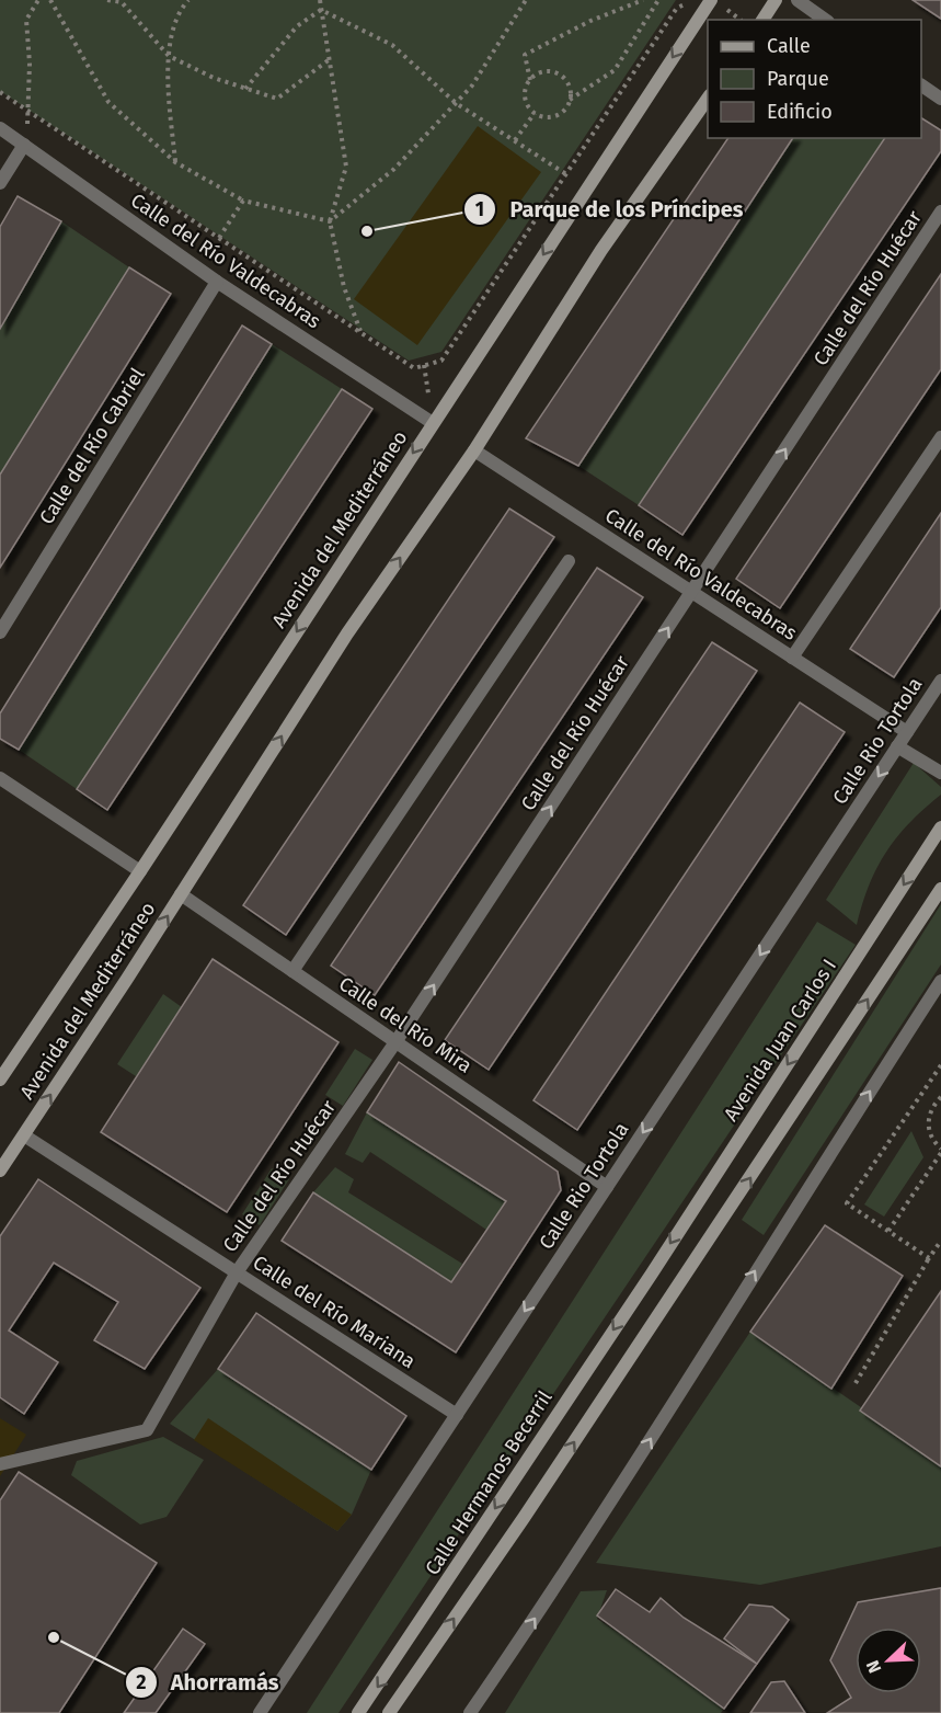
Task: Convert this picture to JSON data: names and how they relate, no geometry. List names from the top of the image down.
{
  "streets": {
    "street": [
      "Calle del Río Valdecabras",
      "Calle del Río Huécar",
      "Calle del Río Cabriel",
      "Avenida del Mediterráneo",
      "Calle Rio Tortola",
      "Calle del Río Mira",
      "Avenida Juan Carlos I",
      "Calle del Río Mariana",
      "Calle Hermanos Becerril"
    ]
  },
  "crossings": [
    ["Calle del Río Valdecabras", "Calle del Río Huécar"],
    ["Calle del Río Valdecabras", "Calle del Río Cabriel"],
    ["Calle del Río Valdecabras", "Avenida del Mediterráneo"],
    ["Calle del Río Valdecabras", "Calle Rio Tortola"],
    ["Calle del Río Huécar", "Calle del Río Mira"],
    ["Calle del Río Huécar", "Calle del Río Mariana"],
    ["Avenida del Mediterráneo", "Calle del Río Mira"],
    ["Avenida del Mediterráneo", "Calle del Río Mariana"],
    ["Calle Rio Tortola", "Calle del Río Mira"],
    ["Calle Rio Tortola", "Calle del Río Mariana"],
    ["Avenida Juan Carlos I", "Calle Hermanos Becerril"]
  ],
  "one_way": ["Calle del Río Huécar"],
  "places": ["Parque de los Príncipes", "Ahorramás"],
  "legend": ["Calle", "Parque", "Edificio"],
  "north": "bottom left"
}
